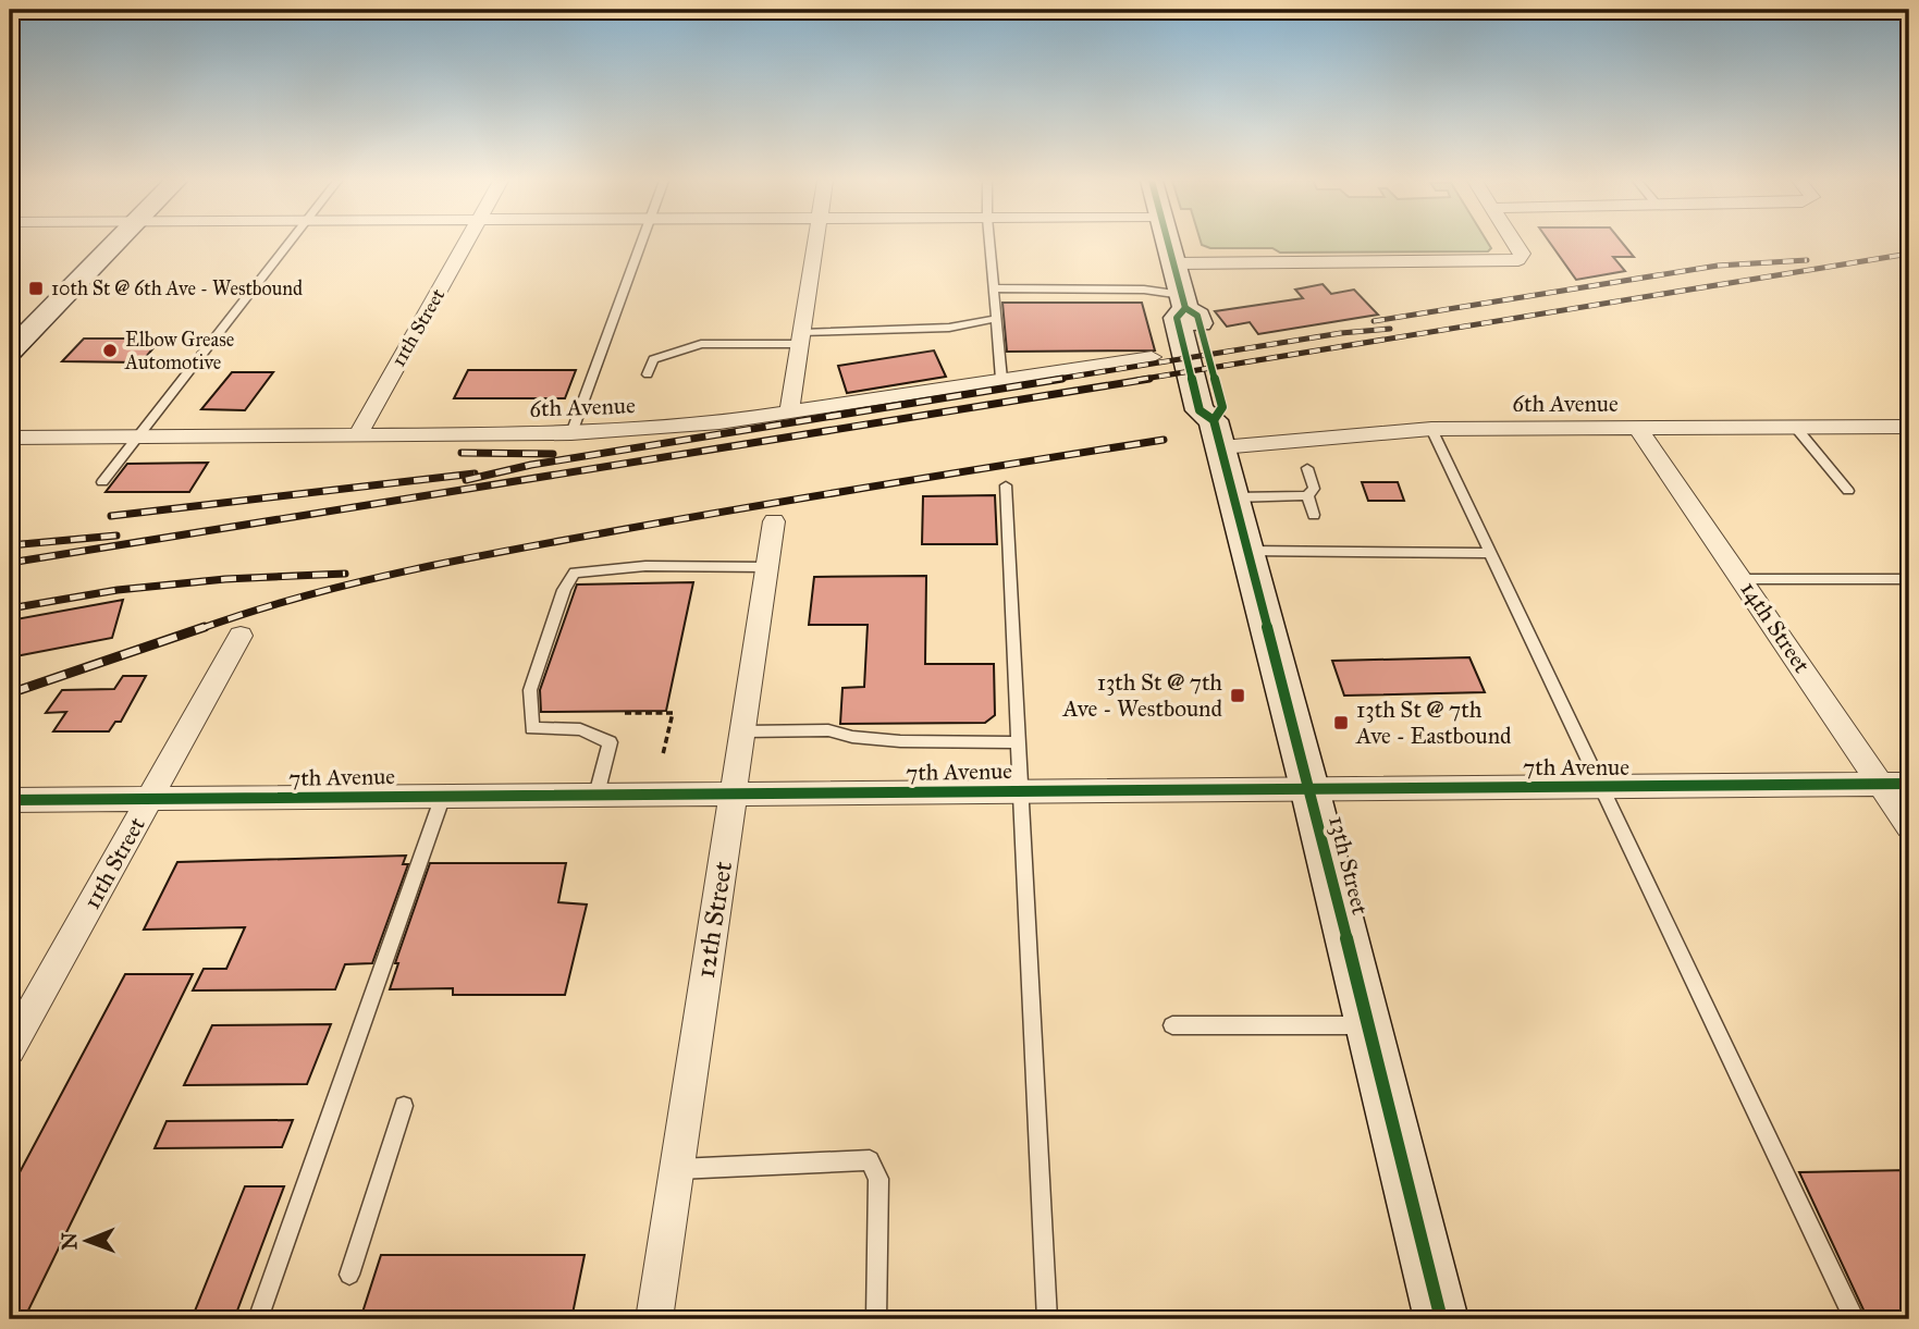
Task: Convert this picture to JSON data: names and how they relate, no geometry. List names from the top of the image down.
{
  "streets": {
    "street": [
      "11th Street",
      "6th Avenue",
      "14th Street",
      "7th Avenue",
      "13th Street",
      "12th Street"
    ]
  },
  "crossings": [
    ["11th Street", "6th Avenue"],
    ["11th Street", "7th Avenue"],
    ["6th Avenue", "14th Street"],
    ["6th Avenue", "13th Street"],
    ["14th Street", "7th Avenue"],
    ["7th Avenue", "13th Street"],
    ["7th Avenue", "12th Street"]
  ],
  "places": {
    "transit": ["10th St @ 6th Ave - Westbound", "13th St @ 7th Ave - Westbound", "13th St @ 7th Ave - Eastbound"],
    "other": ["Elbow Grease Automotive"]
  },
  "north": "left"
}
